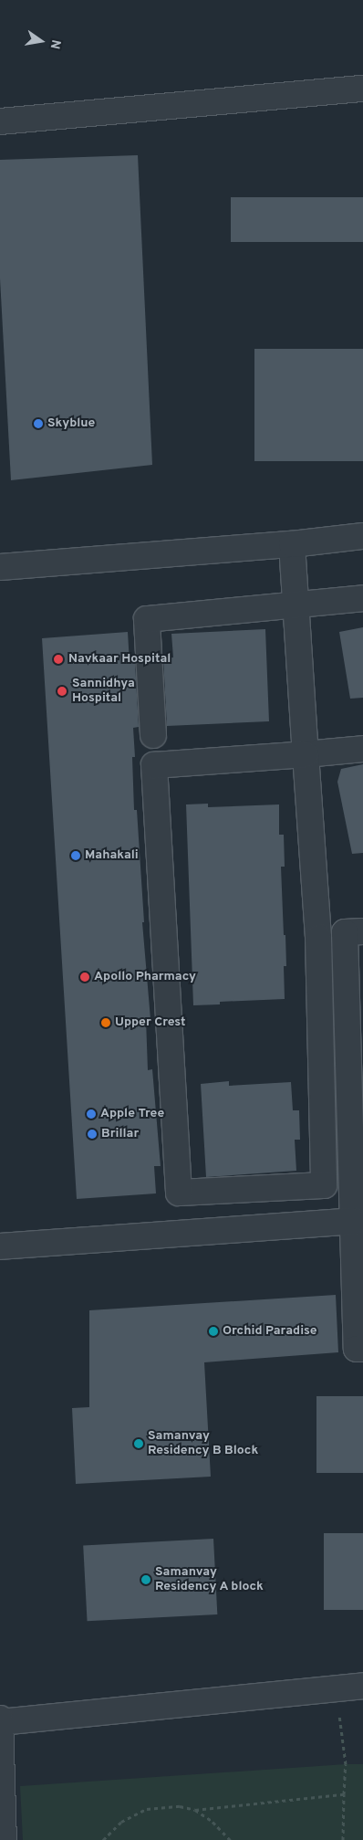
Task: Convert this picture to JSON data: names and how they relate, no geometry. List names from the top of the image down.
{
  "places": [
    "Skyblue",
    "Navkaar Hospital",
    "Sannidhya Hospital",
    "Mahakali",
    "Apollo Pharmacy",
    "Upper Crest",
    "Apple Tree",
    "Brillar",
    "Orchid Paradise",
    "Samanvay Residency B Block",
    "Samanvay Residency A block"
  ],
  "north": "right"
}
